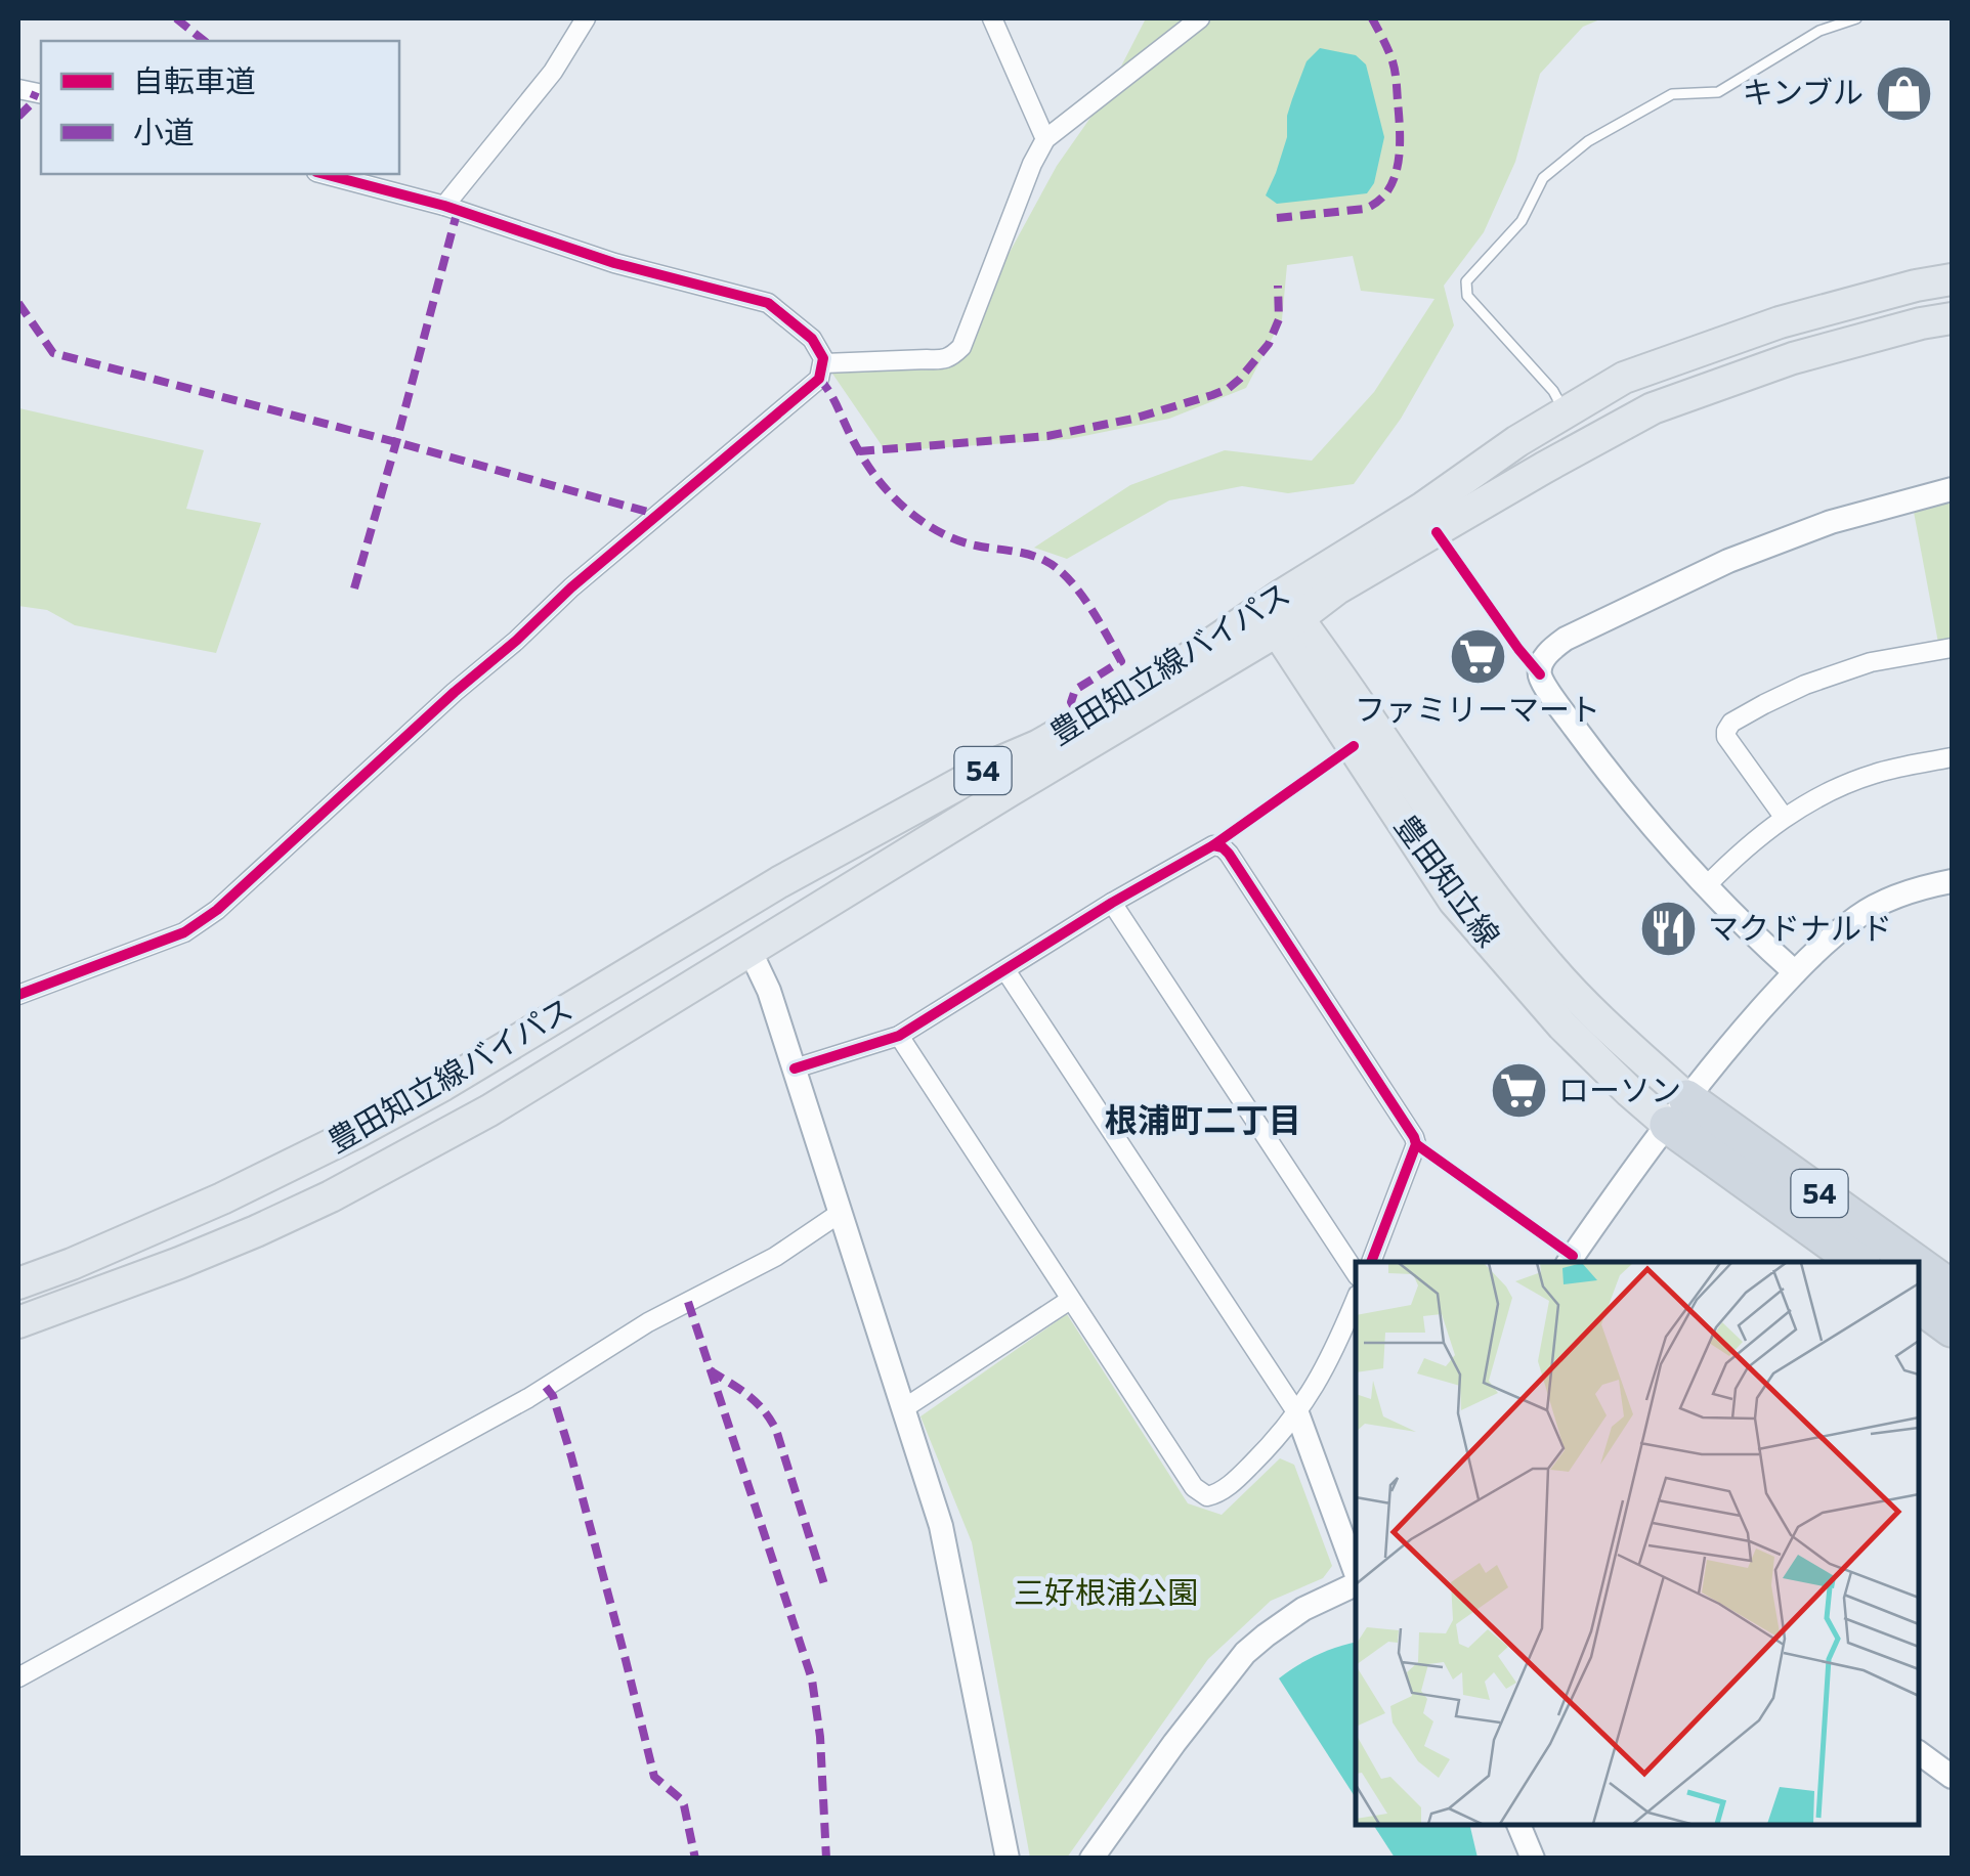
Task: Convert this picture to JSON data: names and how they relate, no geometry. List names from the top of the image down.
{
  "streets": {
    "highway": ["54"],
    "main road": ["豊田知立線バイパス", "豊田知立線"]
  },
  "crossings": [
    ["豊田知立線バイパス", "豊田知立線"],
    ["54", "豊田知立線"]
  ],
  "districts": ["根浦町二丁目"],
  "parks": ["三好根浦公園"],
  "places": {
    "shop": ["キンブル"],
    "supermarket": ["ファミリーマート", "ローソン"],
    "restaurant": ["マクドナルド"]
  },
  "legend": ["自転車道", "小道"]
}
